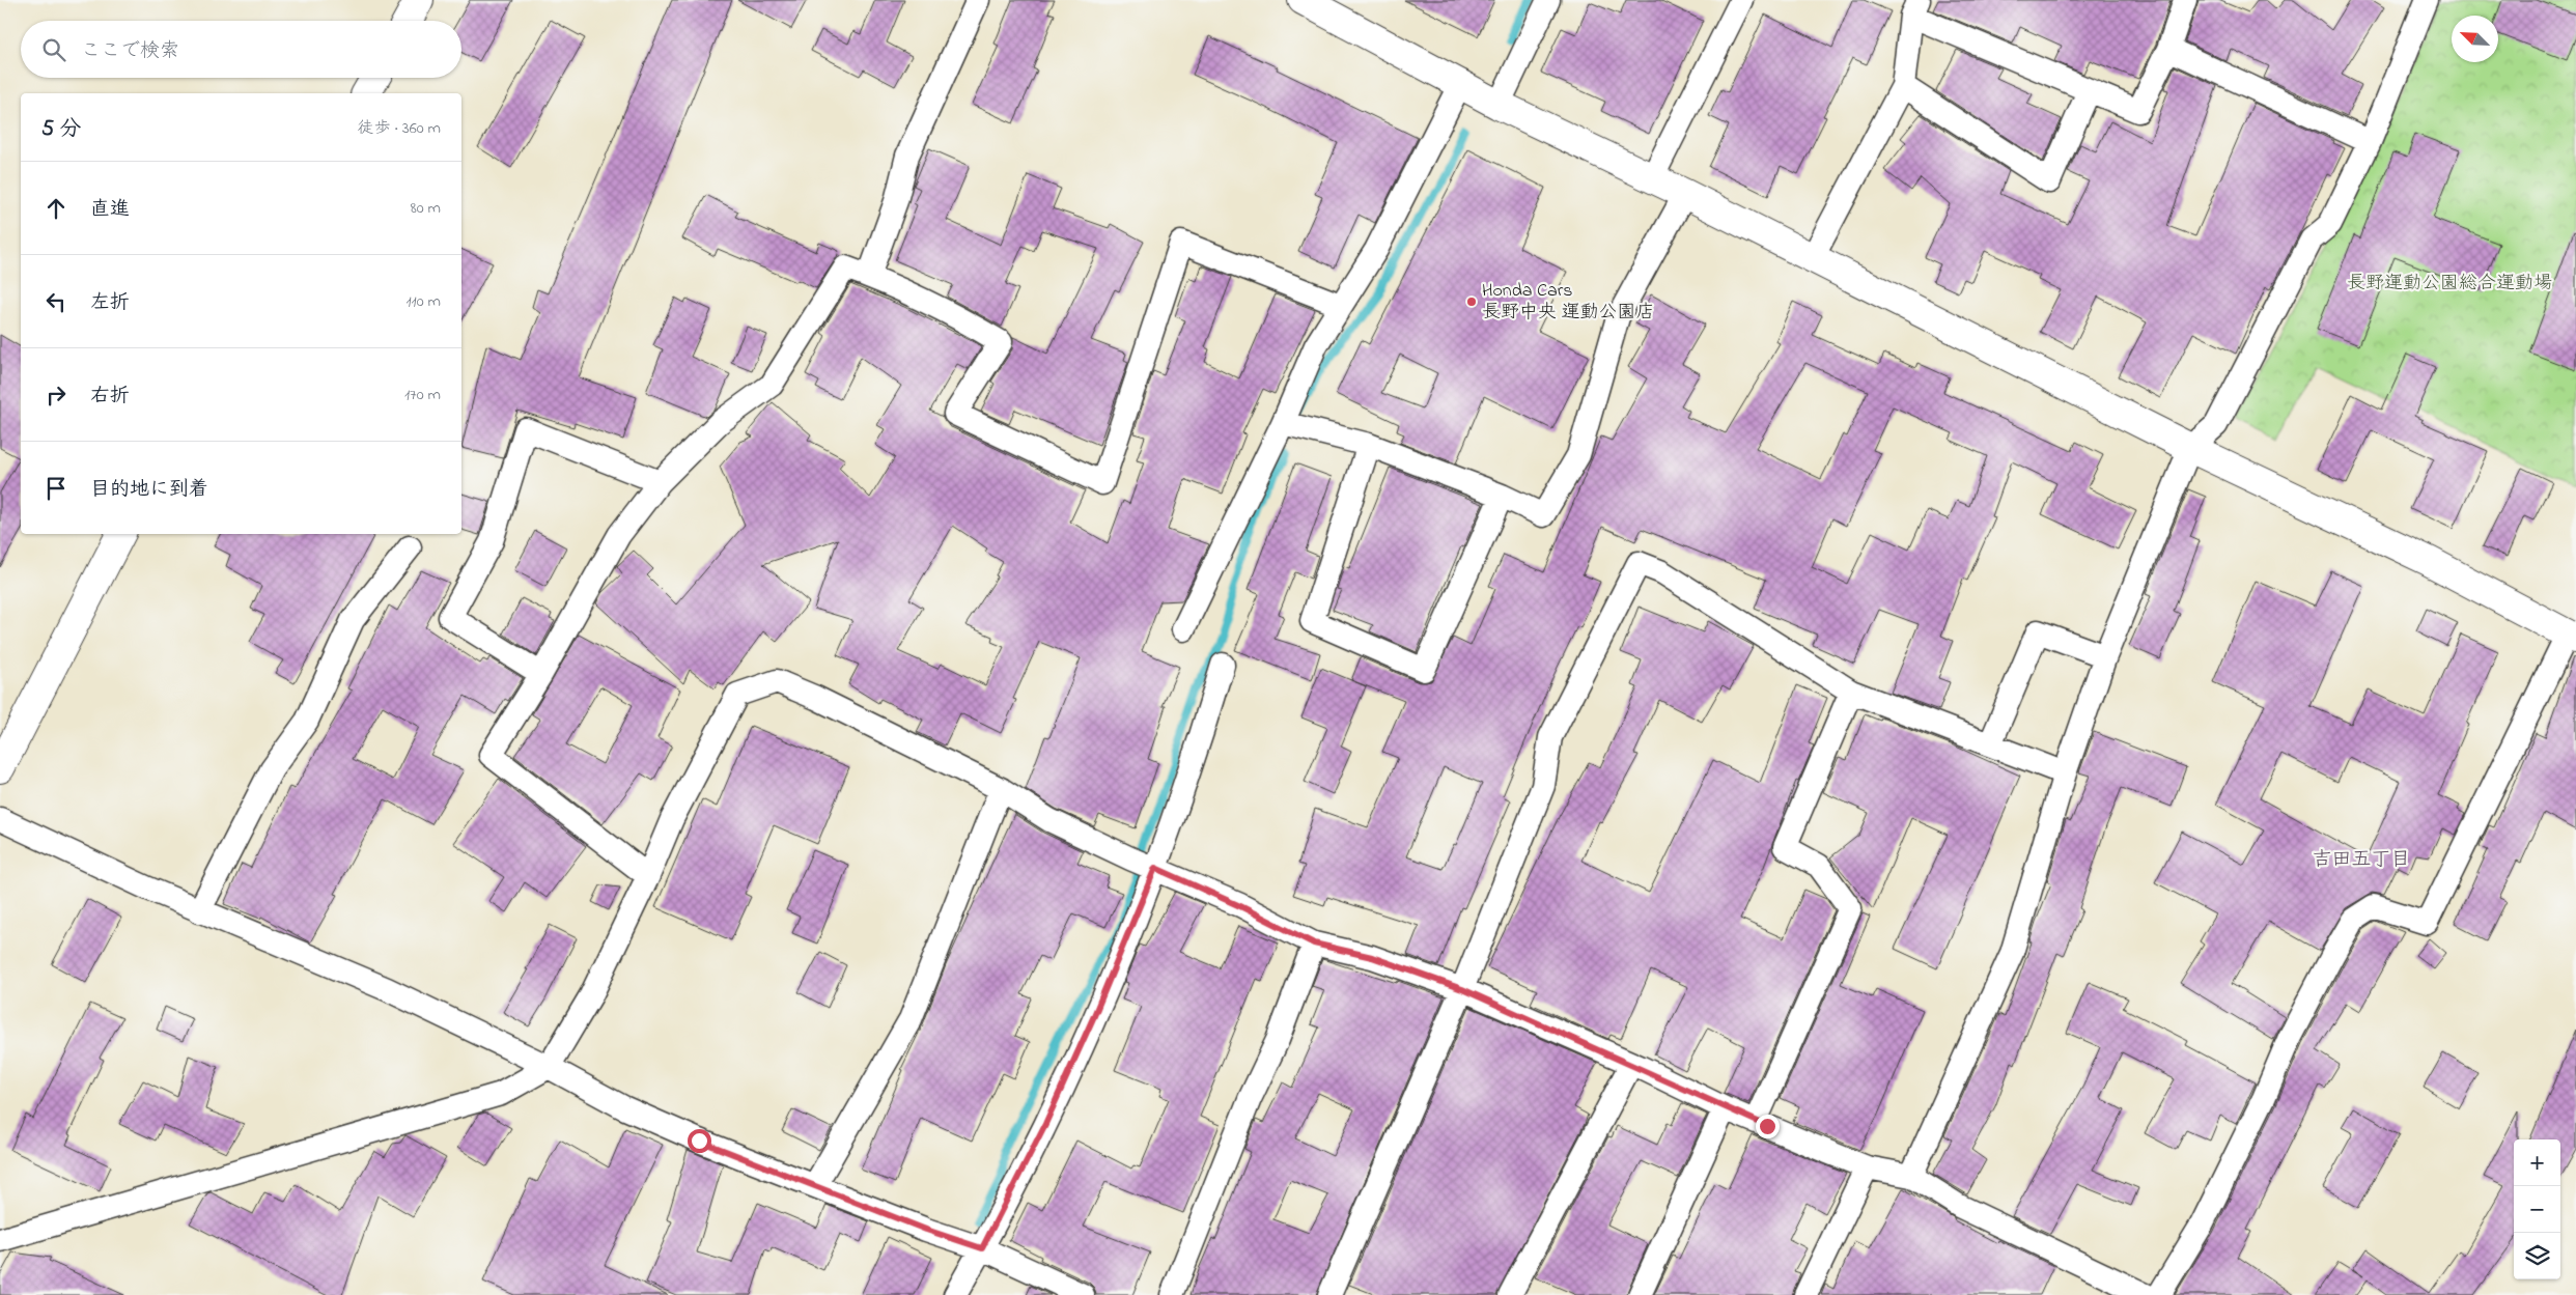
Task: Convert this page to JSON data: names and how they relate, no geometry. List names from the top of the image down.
{
  "districts": ["吉田五丁目"],
  "parks": ["長野運動公園総合運動場"],
  "places": ["Honda Cars 長野中央 運動公園店"],
  "north": "top left",
  "page": {
    "search": "ここで検索",
    "heading": ["5 分", "徒歩 · 360 m"],
    "list": [
      ["直進", "80 m"],
      ["左折", "110 m"],
      ["右折", "170 m"],
      "目的地に到着"
    ],
    "map_buttons": ["+", "−"]
  }
}
